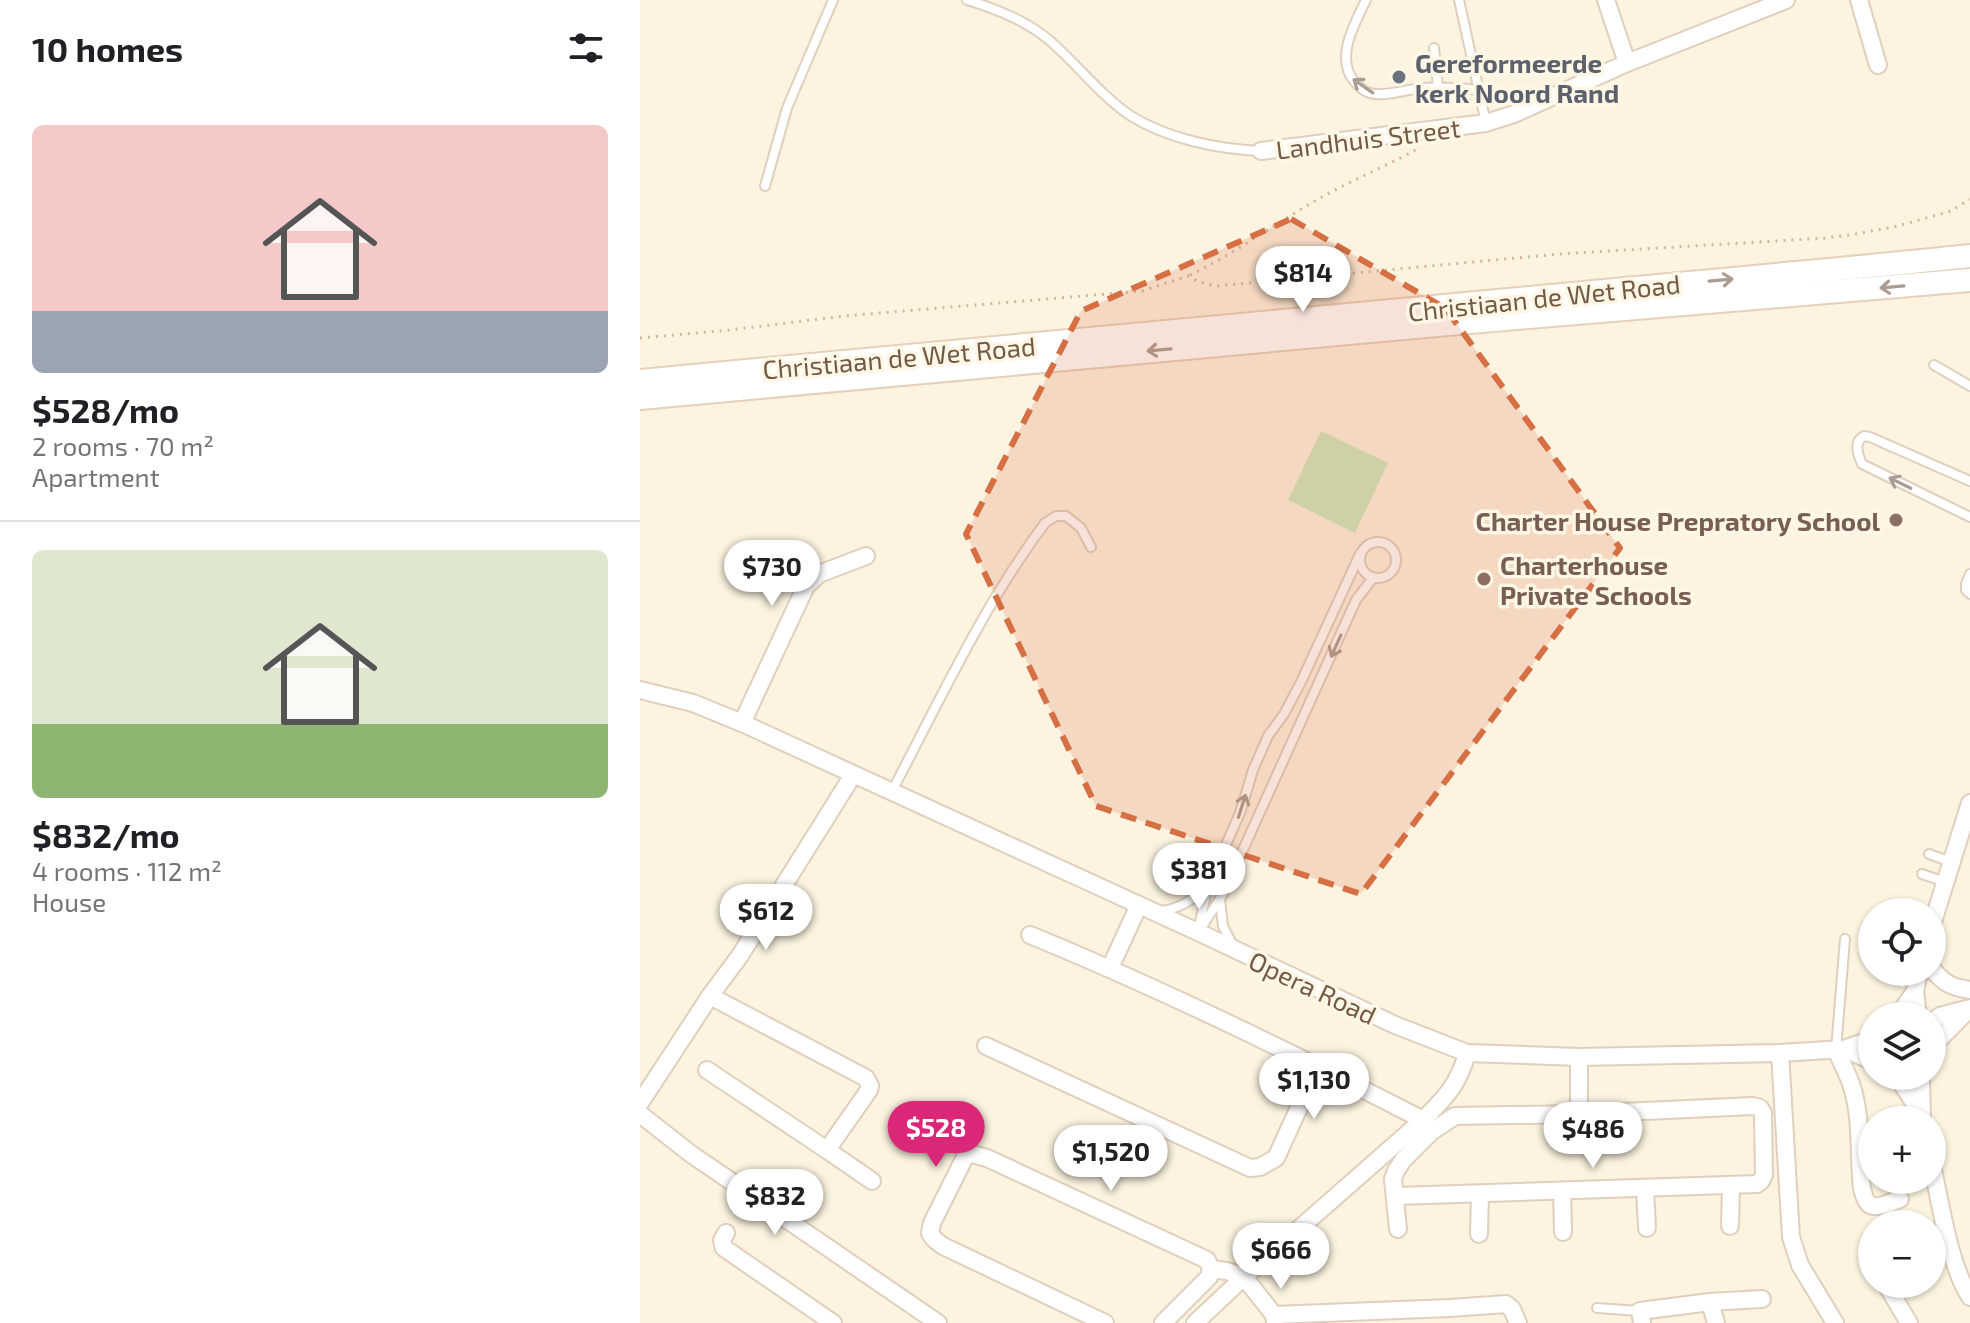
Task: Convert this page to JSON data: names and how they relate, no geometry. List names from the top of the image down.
{
  "streets": {
    "main road": ["Christiaan de Wet Road"],
    "street": ["Landhuis Street", "Opera Road"]
  },
  "places": ["Gereformeerde kerk Noord Rand", "Charter House Prepratory School", "Charterhouse Private Schools"],
  "page": {
    "heading": "10 homes",
    "list": [
      {
        "name": "$528/mo",
        "note": "2 rooms · 70 m² · Apartment"
      },
      {
        "name": "$832/mo",
        "note": "4 rooms · 112 m² · House"
      }
    ],
    "price": [
      "$814",
      "$730",
      "$381",
      "$612",
      "$1,130",
      "$528",
      "$486",
      "$1,520",
      "$832",
      "$666"
    ],
    "map_buttons": ["+", "−"]
  }
}
